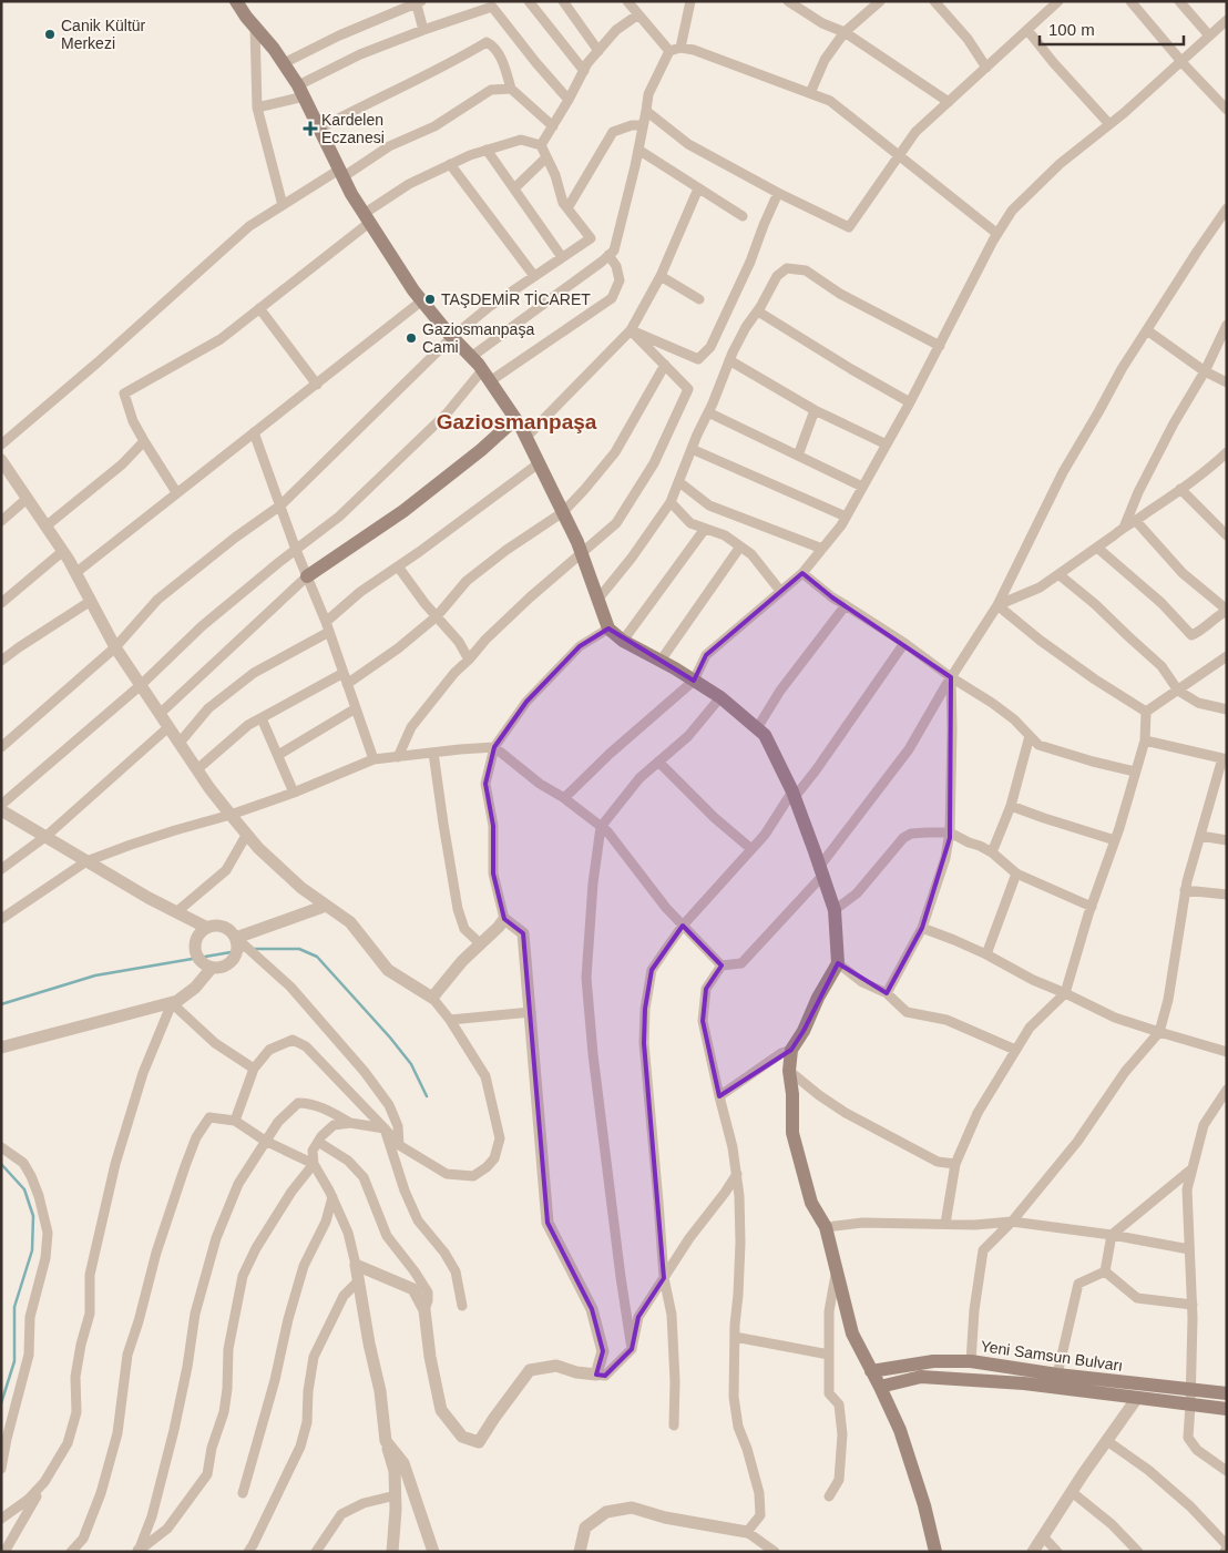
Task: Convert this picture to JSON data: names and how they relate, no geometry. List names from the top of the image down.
{
  "streets": {
    "main road": ["Yeni Samsun Bulvarı"]
  },
  "districts": ["Gaziosmanpaşa"],
  "places": {
    "other": ["Canik Kültür Merkezi", "TAŞDEMİR TİCARET", "Gaziosmanpaşa Cami"],
    "health": ["Kardelen Eczanesi"]
  },
  "scale_bar": "100 m"
}
